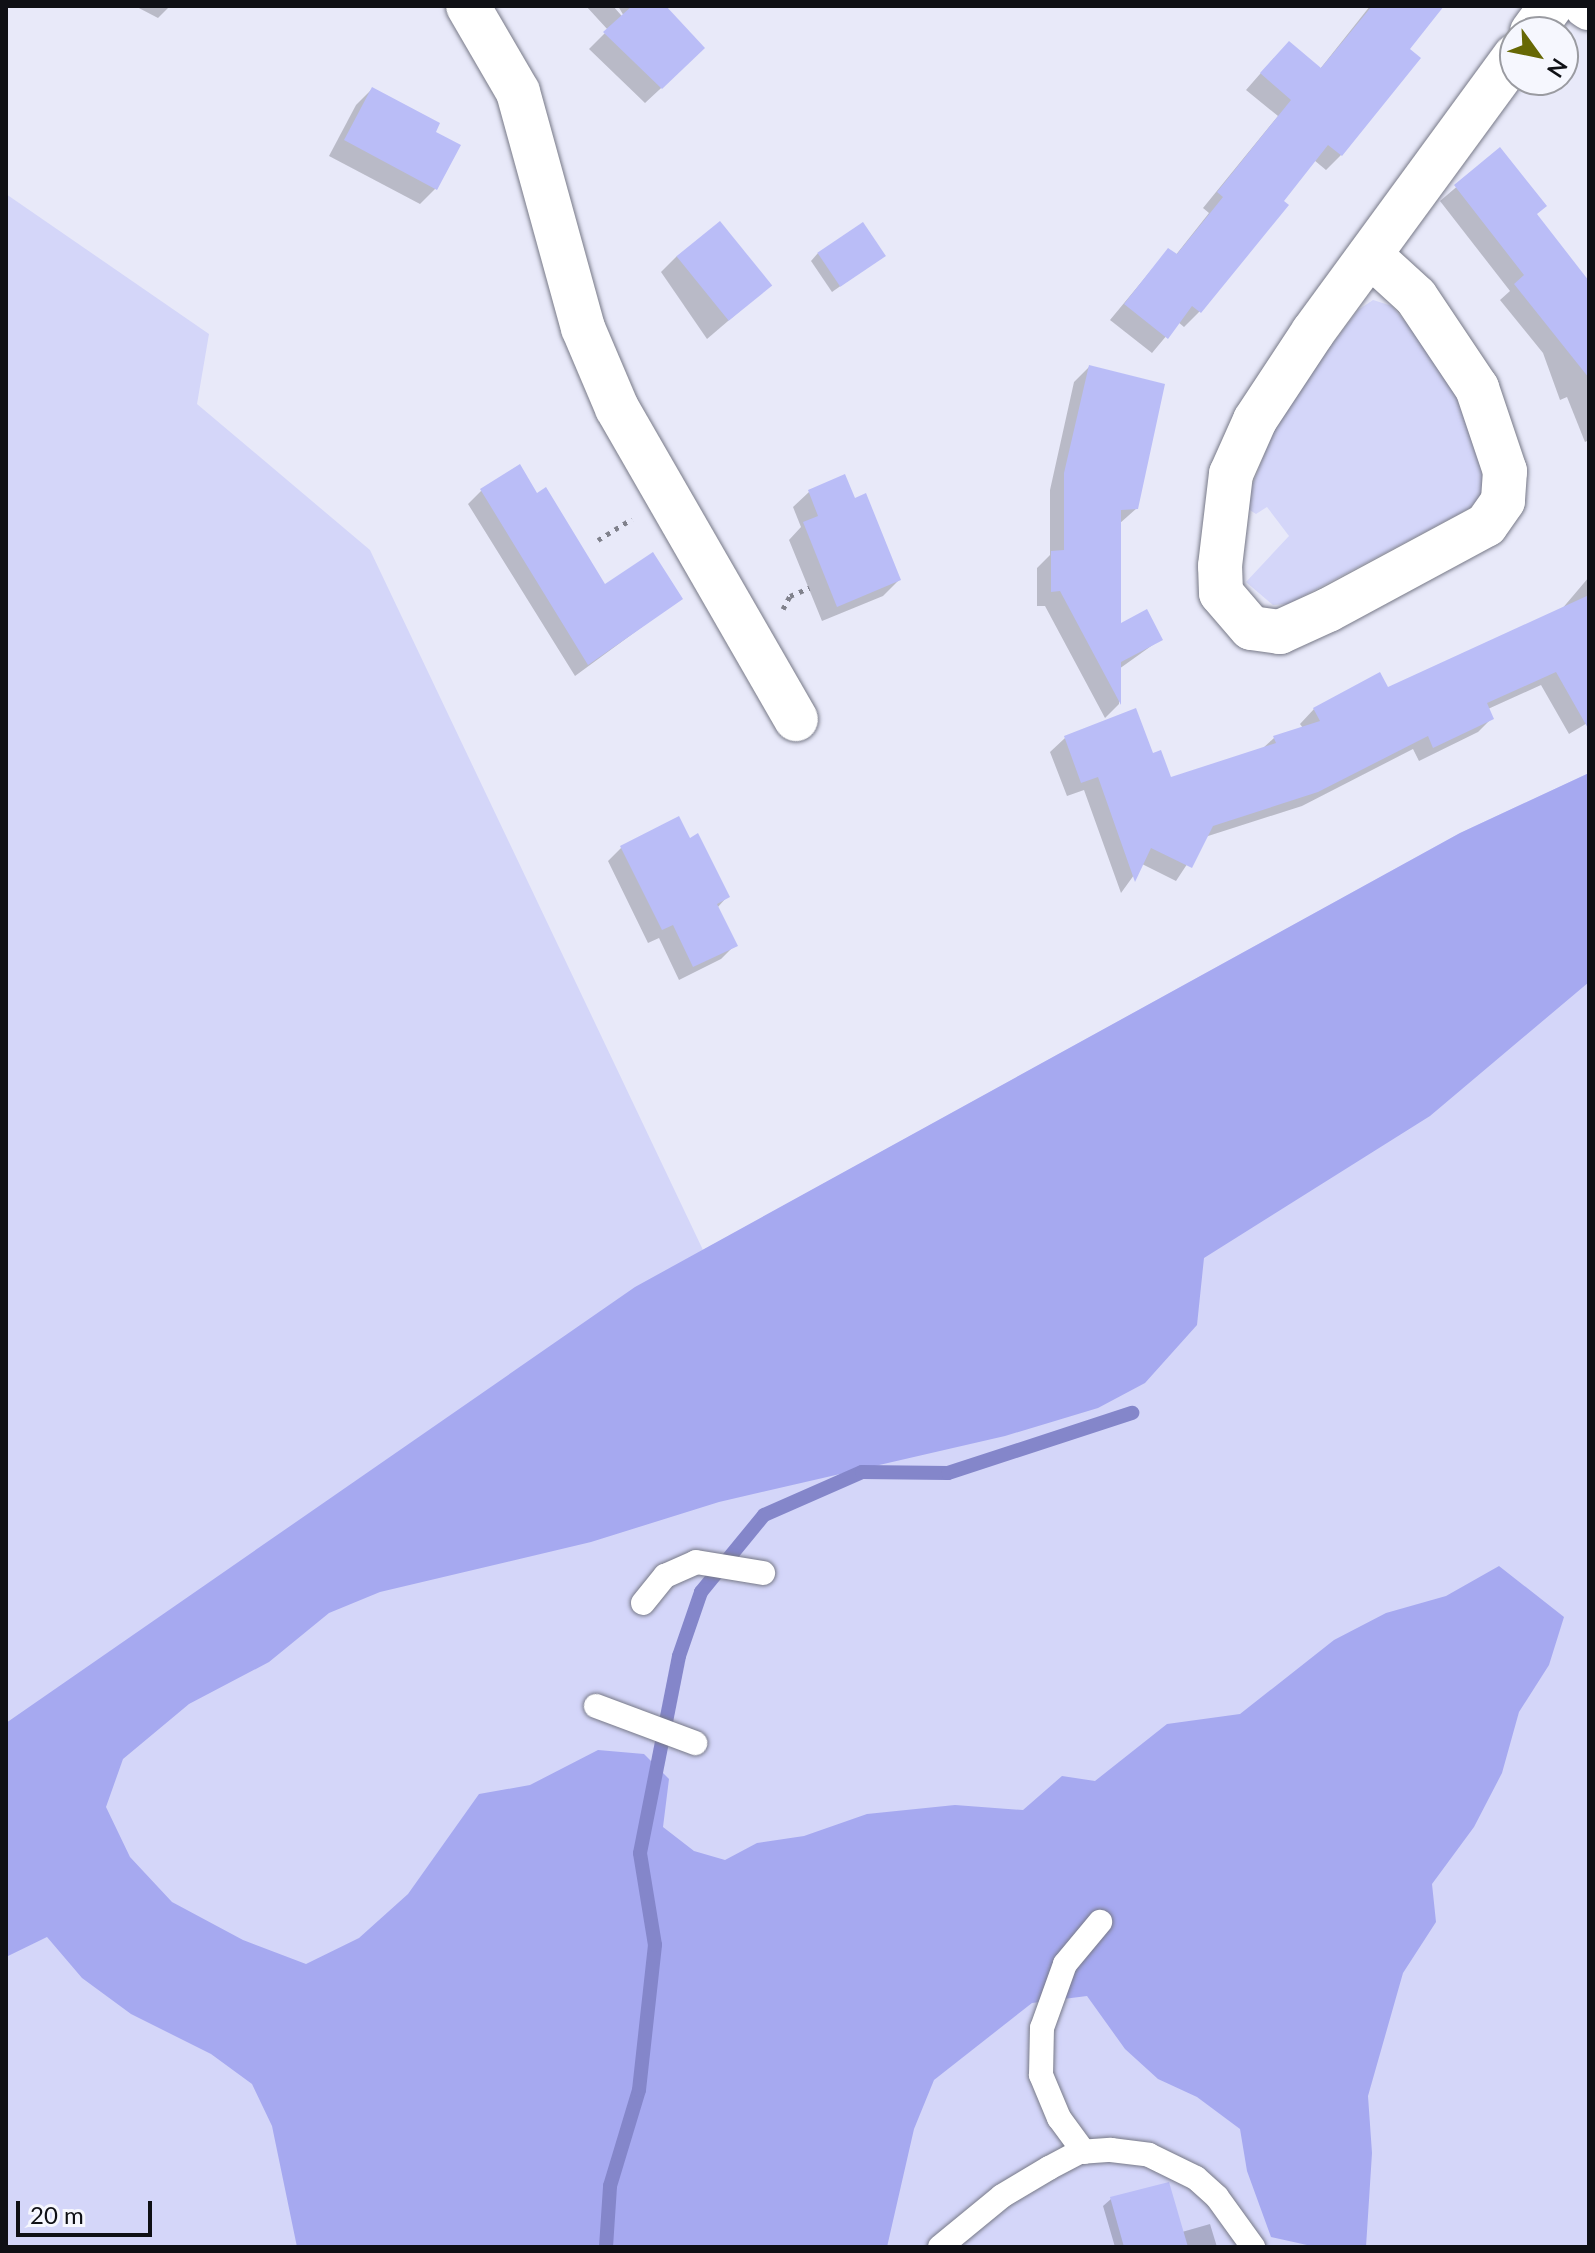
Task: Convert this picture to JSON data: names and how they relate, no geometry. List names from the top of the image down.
{
  "scale_bar": "20 m",
  "north": "bottom right"
}
